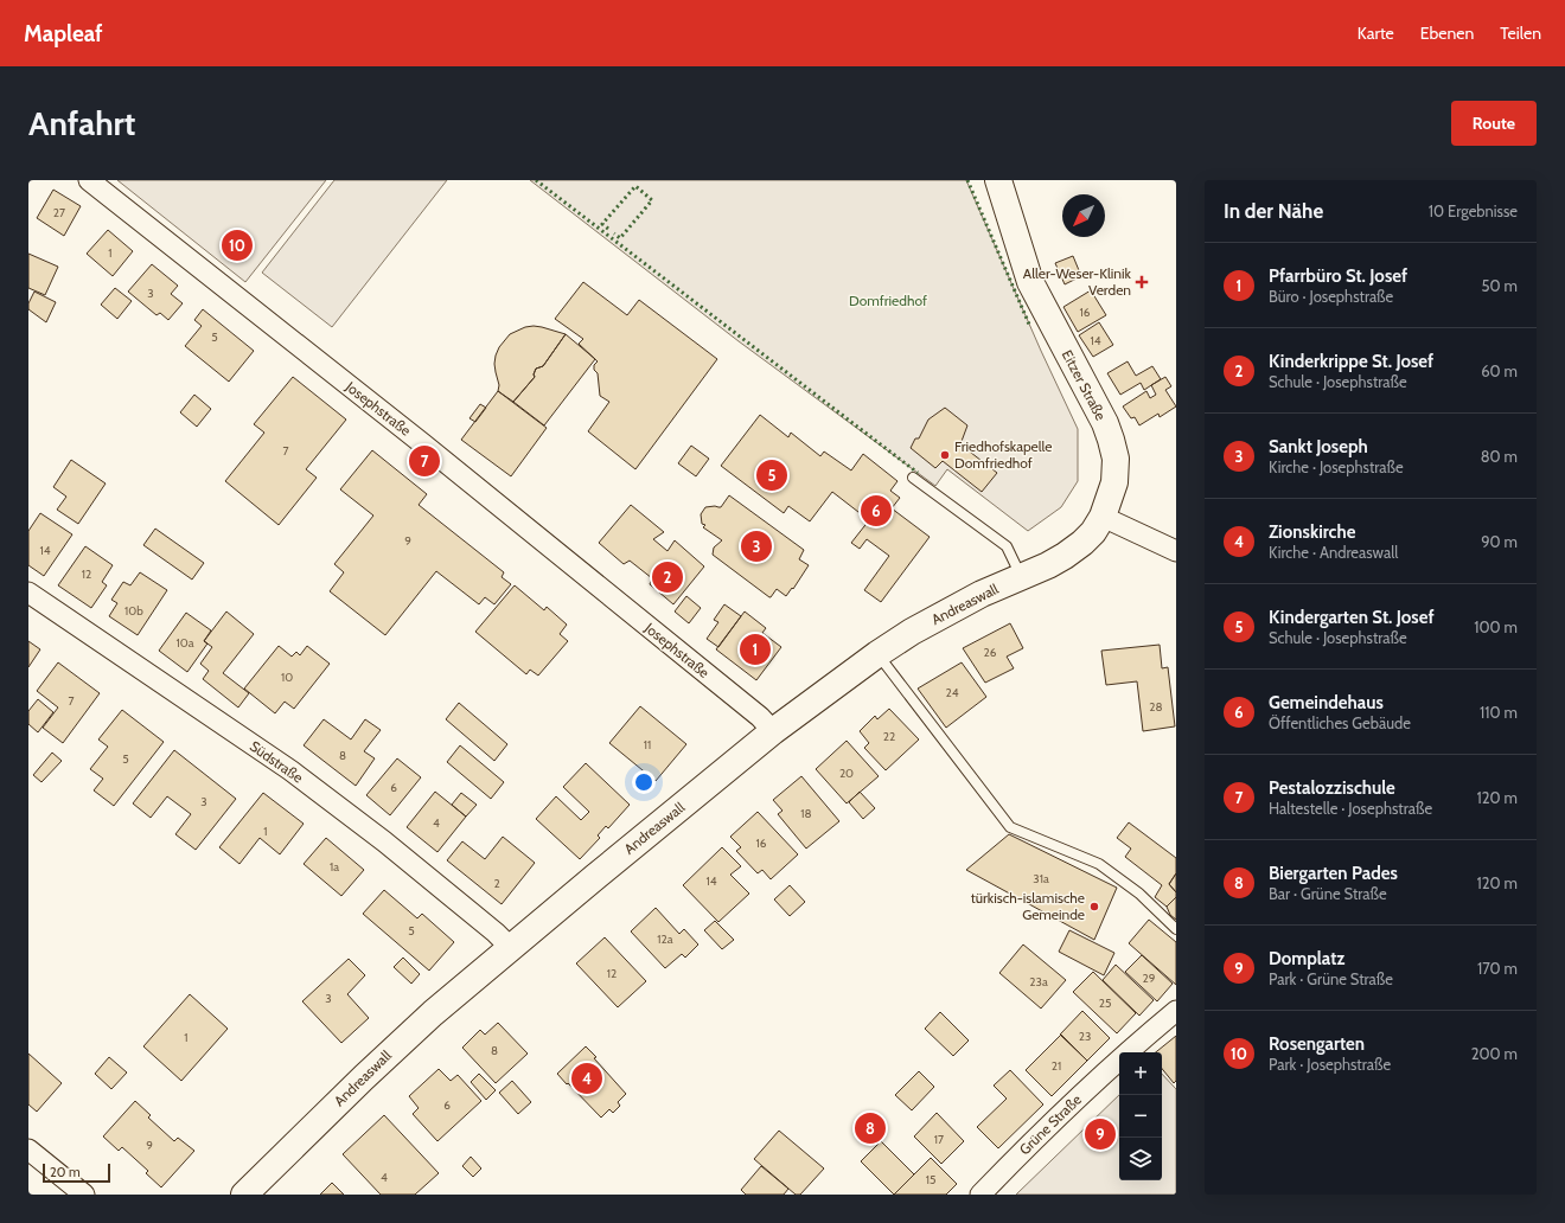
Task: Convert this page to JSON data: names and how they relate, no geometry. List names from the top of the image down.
{
  "streets": {
    "main road": ["Eitzer Straße", "Andreaswall"],
    "street": ["Josephstraße", "Südstraße", "Grüne Straße"]
  },
  "crossings": [
    ["Eitzer Straße", "Andreaswall"],
    ["Josephstraße", "Andreaswall"],
    ["Andreaswall", "Südstraße"]
  ],
  "parks": ["Domfriedhof"],
  "places": {
    "health": ["Aller-Weser-Klinik Verden"],
    "other": ["Friedhofskapelle Domfriedhof", "türkisch-islamische Gemeinde"]
  },
  "house_numbers": [
    "27",
    "1",
    "3",
    "16",
    "5",
    "14",
    "7",
    "9",
    "14",
    "12",
    "10b",
    "10a",
    "26",
    "10",
    "24",
    "7",
    "28",
    "22",
    "11",
    "8",
    "5",
    "20",
    "6",
    "3",
    "18",
    "4",
    "1",
    "16",
    "1a",
    "31a",
    "14",
    "2",
    "5",
    "12a",
    "12",
    "29",
    "23a",
    "3",
    "25",
    "23",
    "1",
    "8",
    "21",
    "6",
    "17",
    "9",
    "4",
    "15"
  ],
  "scale_bar": "20 m",
  "north": "bottom left",
  "page": {
    "header": "Mapleaf",
    "nav": ["Karte", "Ebenen", "Teilen"],
    "buttons": "Route",
    "title": "Anfahrt",
    "heading": ["In der Nähe", "10 Ergebnisse"],
    "pins": [
      "10",
      "7",
      "5",
      "6",
      "3",
      "2",
      "1",
      "4",
      "8",
      "9"
    ],
    "list": [
      {
        "mark": "1",
        "name": "Pfarrbüro St. Josef",
        "note": "Büro · Josephstraße",
        "value": "50 m"
      },
      {
        "mark": "2",
        "name": "Kinderkrippe St. Josef",
        "note": "Schule · Josephstraße",
        "value": "60 m"
      },
      {
        "mark": "3",
        "name": "Sankt Joseph",
        "note": "Kirche · Josephstraße",
        "value": "80 m"
      },
      {
        "mark": "4",
        "name": "Zionskirche",
        "note": "Kirche · Andreaswall",
        "value": "90 m"
      },
      {
        "mark": "5",
        "name": "Kindergarten St. Josef",
        "note": "Schule · Josephstraße",
        "value": "100 m"
      },
      {
        "mark": "6",
        "name": "Gemeindehaus",
        "note": "Öffentliches Gebäude",
        "value": "110 m"
      },
      {
        "mark": "7",
        "name": "Pestalozzischule",
        "note": "Haltestelle · Josephstraße",
        "value": "120 m"
      },
      {
        "mark": "8",
        "name": "Biergarten Pades",
        "note": "Bar · Grüne Straße",
        "value": "120 m"
      },
      {
        "mark": "9",
        "name": "Domplatz",
        "note": "Park · Grüne Straße",
        "value": "170 m"
      },
      {
        "mark": "10",
        "name": "Rosengarten",
        "note": "Park · Josephstraße",
        "value": "200 m"
      }
    ],
    "map_buttons": ["+", "−"],
    "scale": "20 m"
  }
}
